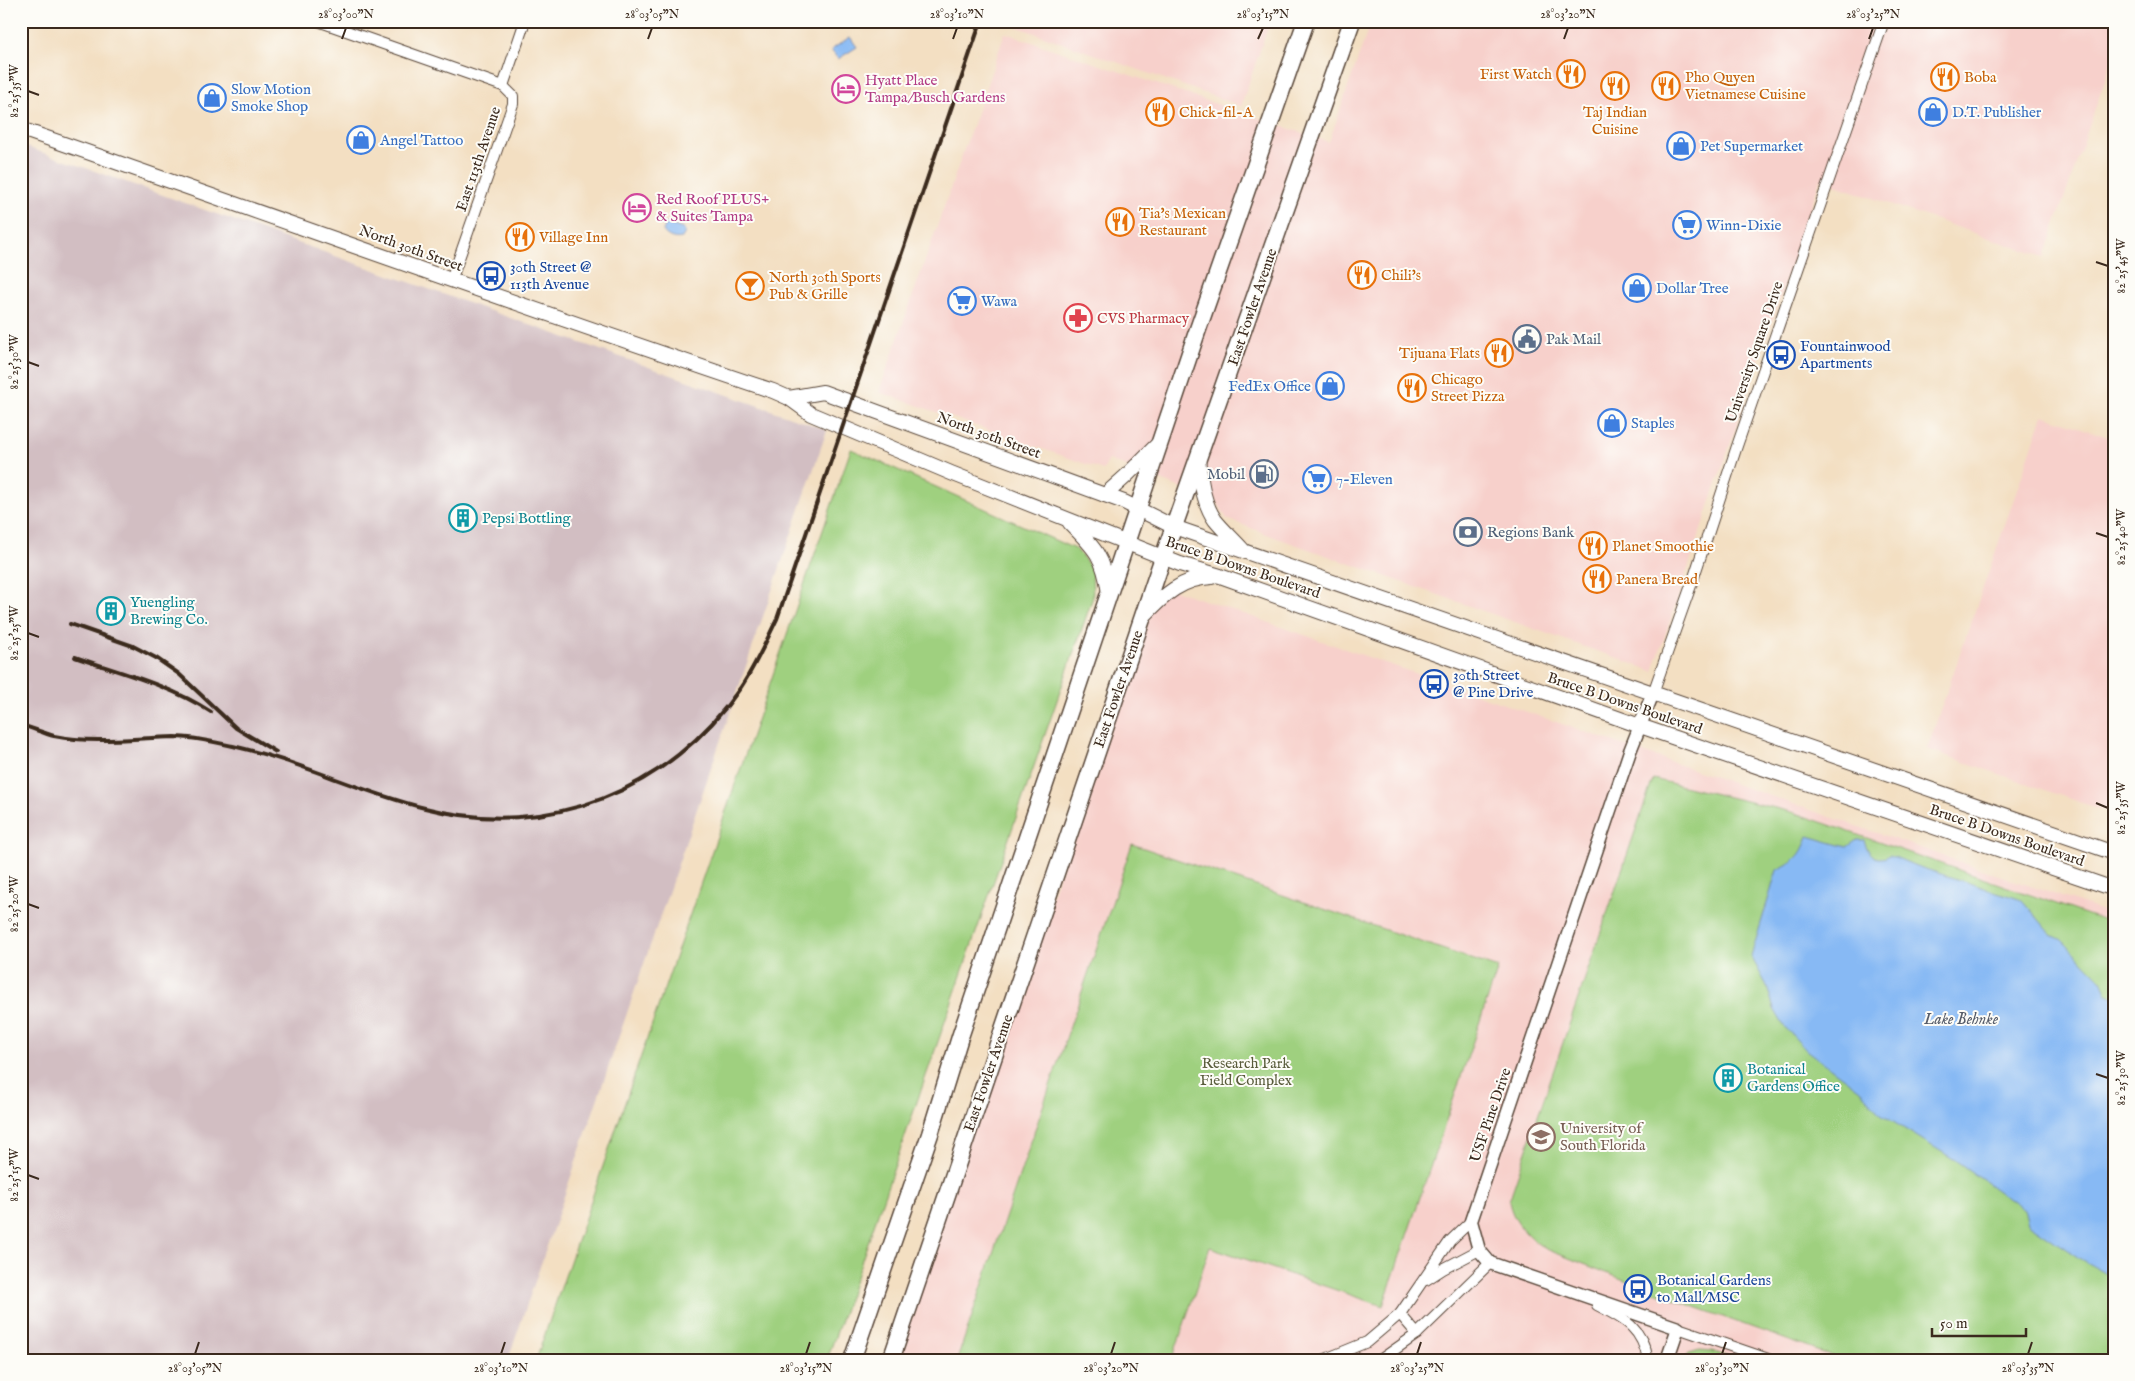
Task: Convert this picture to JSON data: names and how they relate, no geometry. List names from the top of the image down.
{
  "streets": {
    "main road": ["North 30th Street", "East Fowler Avenue", "Bruce B Downs Boulevard"],
    "street": ["East 113th Avenue", "University Square Drive", "USF Pine Drive"]
  },
  "crossings": [
    ["East 113th Avenue", "North 30th Street"],
    ["North 30th Street", "East Fowler Avenue"],
    ["North 30th Street", "Bruce B Downs Boulevard"],
    ["East Fowler Avenue", "Bruce B Downs Boulevard"],
    ["University Square Drive", "Bruce B Downs Boulevard"],
    ["University Square Drive", "USF Pine Drive"],
    ["Bruce B Downs Boulevard", "USF Pine Drive"]
  ],
  "water": ["Lake Behnke"],
  "parks": ["Research Park Field Complex"],
  "places": {
    "restaurant": [
      "First Watch",
      "Boba",
      "Taj Indian Cuisine",
      "Pho Quyen Vietnamese Cuisine",
      "Chick-fil-A",
      "Tia's Mexican Restaurant",
      "Village Inn",
      "Chili's",
      "Tijuana Flats",
      "Chicago Street Pizza",
      "Planet Smoothie",
      "Panera Bread"
    ],
    "hotel": ["Hyatt Place Tampa/Busch Gardens", "Red Roof PLUS+ & Suites Tampa"],
    "shop": [
      "Slow Motion Smoke Shop",
      "D.T. Publisher",
      "Angel Tattoo",
      "Pet Supermarket",
      "Dollar Tree",
      "FedEx Office",
      "Staples"
    ],
    "supermarket": ["Winn-Dixie", "Wawa", "7-Eleven"],
    "bus stop": [
      "30th Street @ 113th Avenue",
      "Fountainwood Apartments",
      "30th Street @ Pine Drive",
      "Botanical Gardens to Mall/MSC"
    ],
    "bar": ["North 30th Sports Pub & Grille"],
    "pharmacy": ["CVS Pharmacy"],
    "public building": ["Pak Mail"],
    "fuel station": ["Mobil"],
    "building": ["Pepsi Bottling", "Yuengling Brewing Co.", "Botanical Gardens Office"],
    "bank": ["Regions Bank"],
    "school or university": ["University of South Florida"]
  },
  "scale_bar": "50 m",
  "coordinates": [
    "28°03'00\"N",
    "28°03'05\"N",
    "28°03'10\"N",
    "28°03'15\"N",
    "28°03'20\"N",
    "28°03'25\"N",
    "82°25'35\"W",
    "82°25'45\"W",
    "82°25'30\"W",
    "82°25'40\"W",
    "82°25'25\"W",
    "82°25'20\"W",
    "82°25'15\"W",
    "28°03'30\"N",
    "28°03'35\"N"
  ]
}
